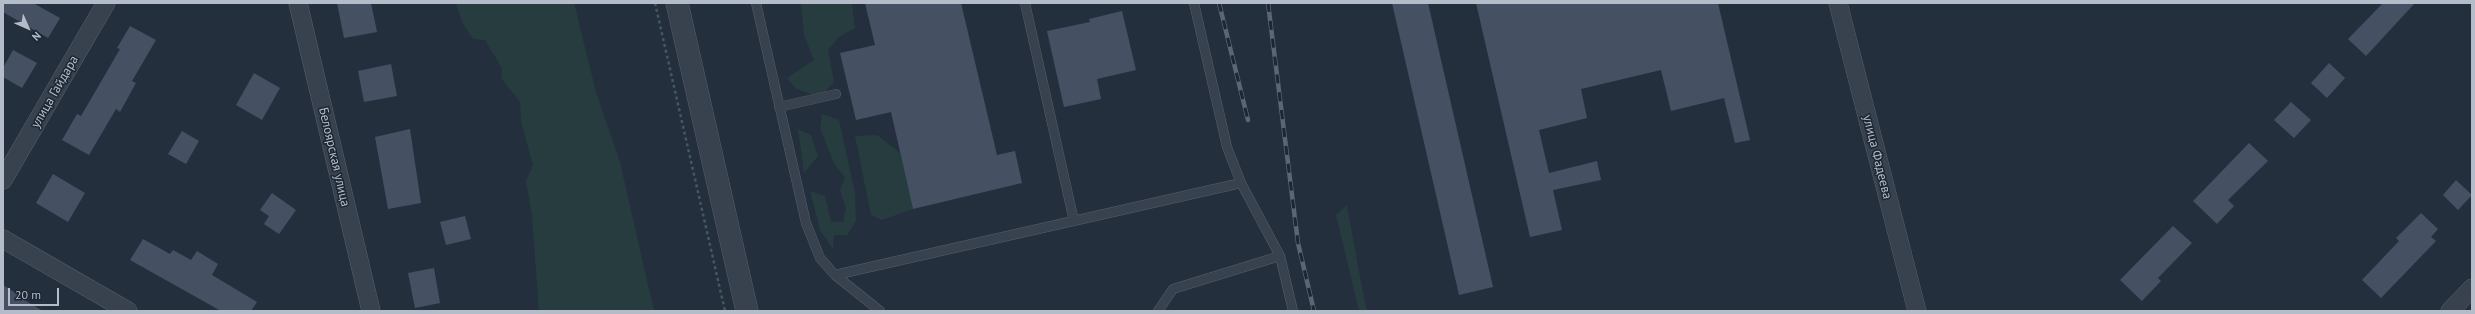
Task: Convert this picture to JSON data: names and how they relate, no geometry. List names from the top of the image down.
{
  "streets": {
    "street": ["улица Гайдара", "Белоярская улица", "улица Фадеева"]
  },
  "scale_bar": "20 m",
  "north": "bottom right"
}
